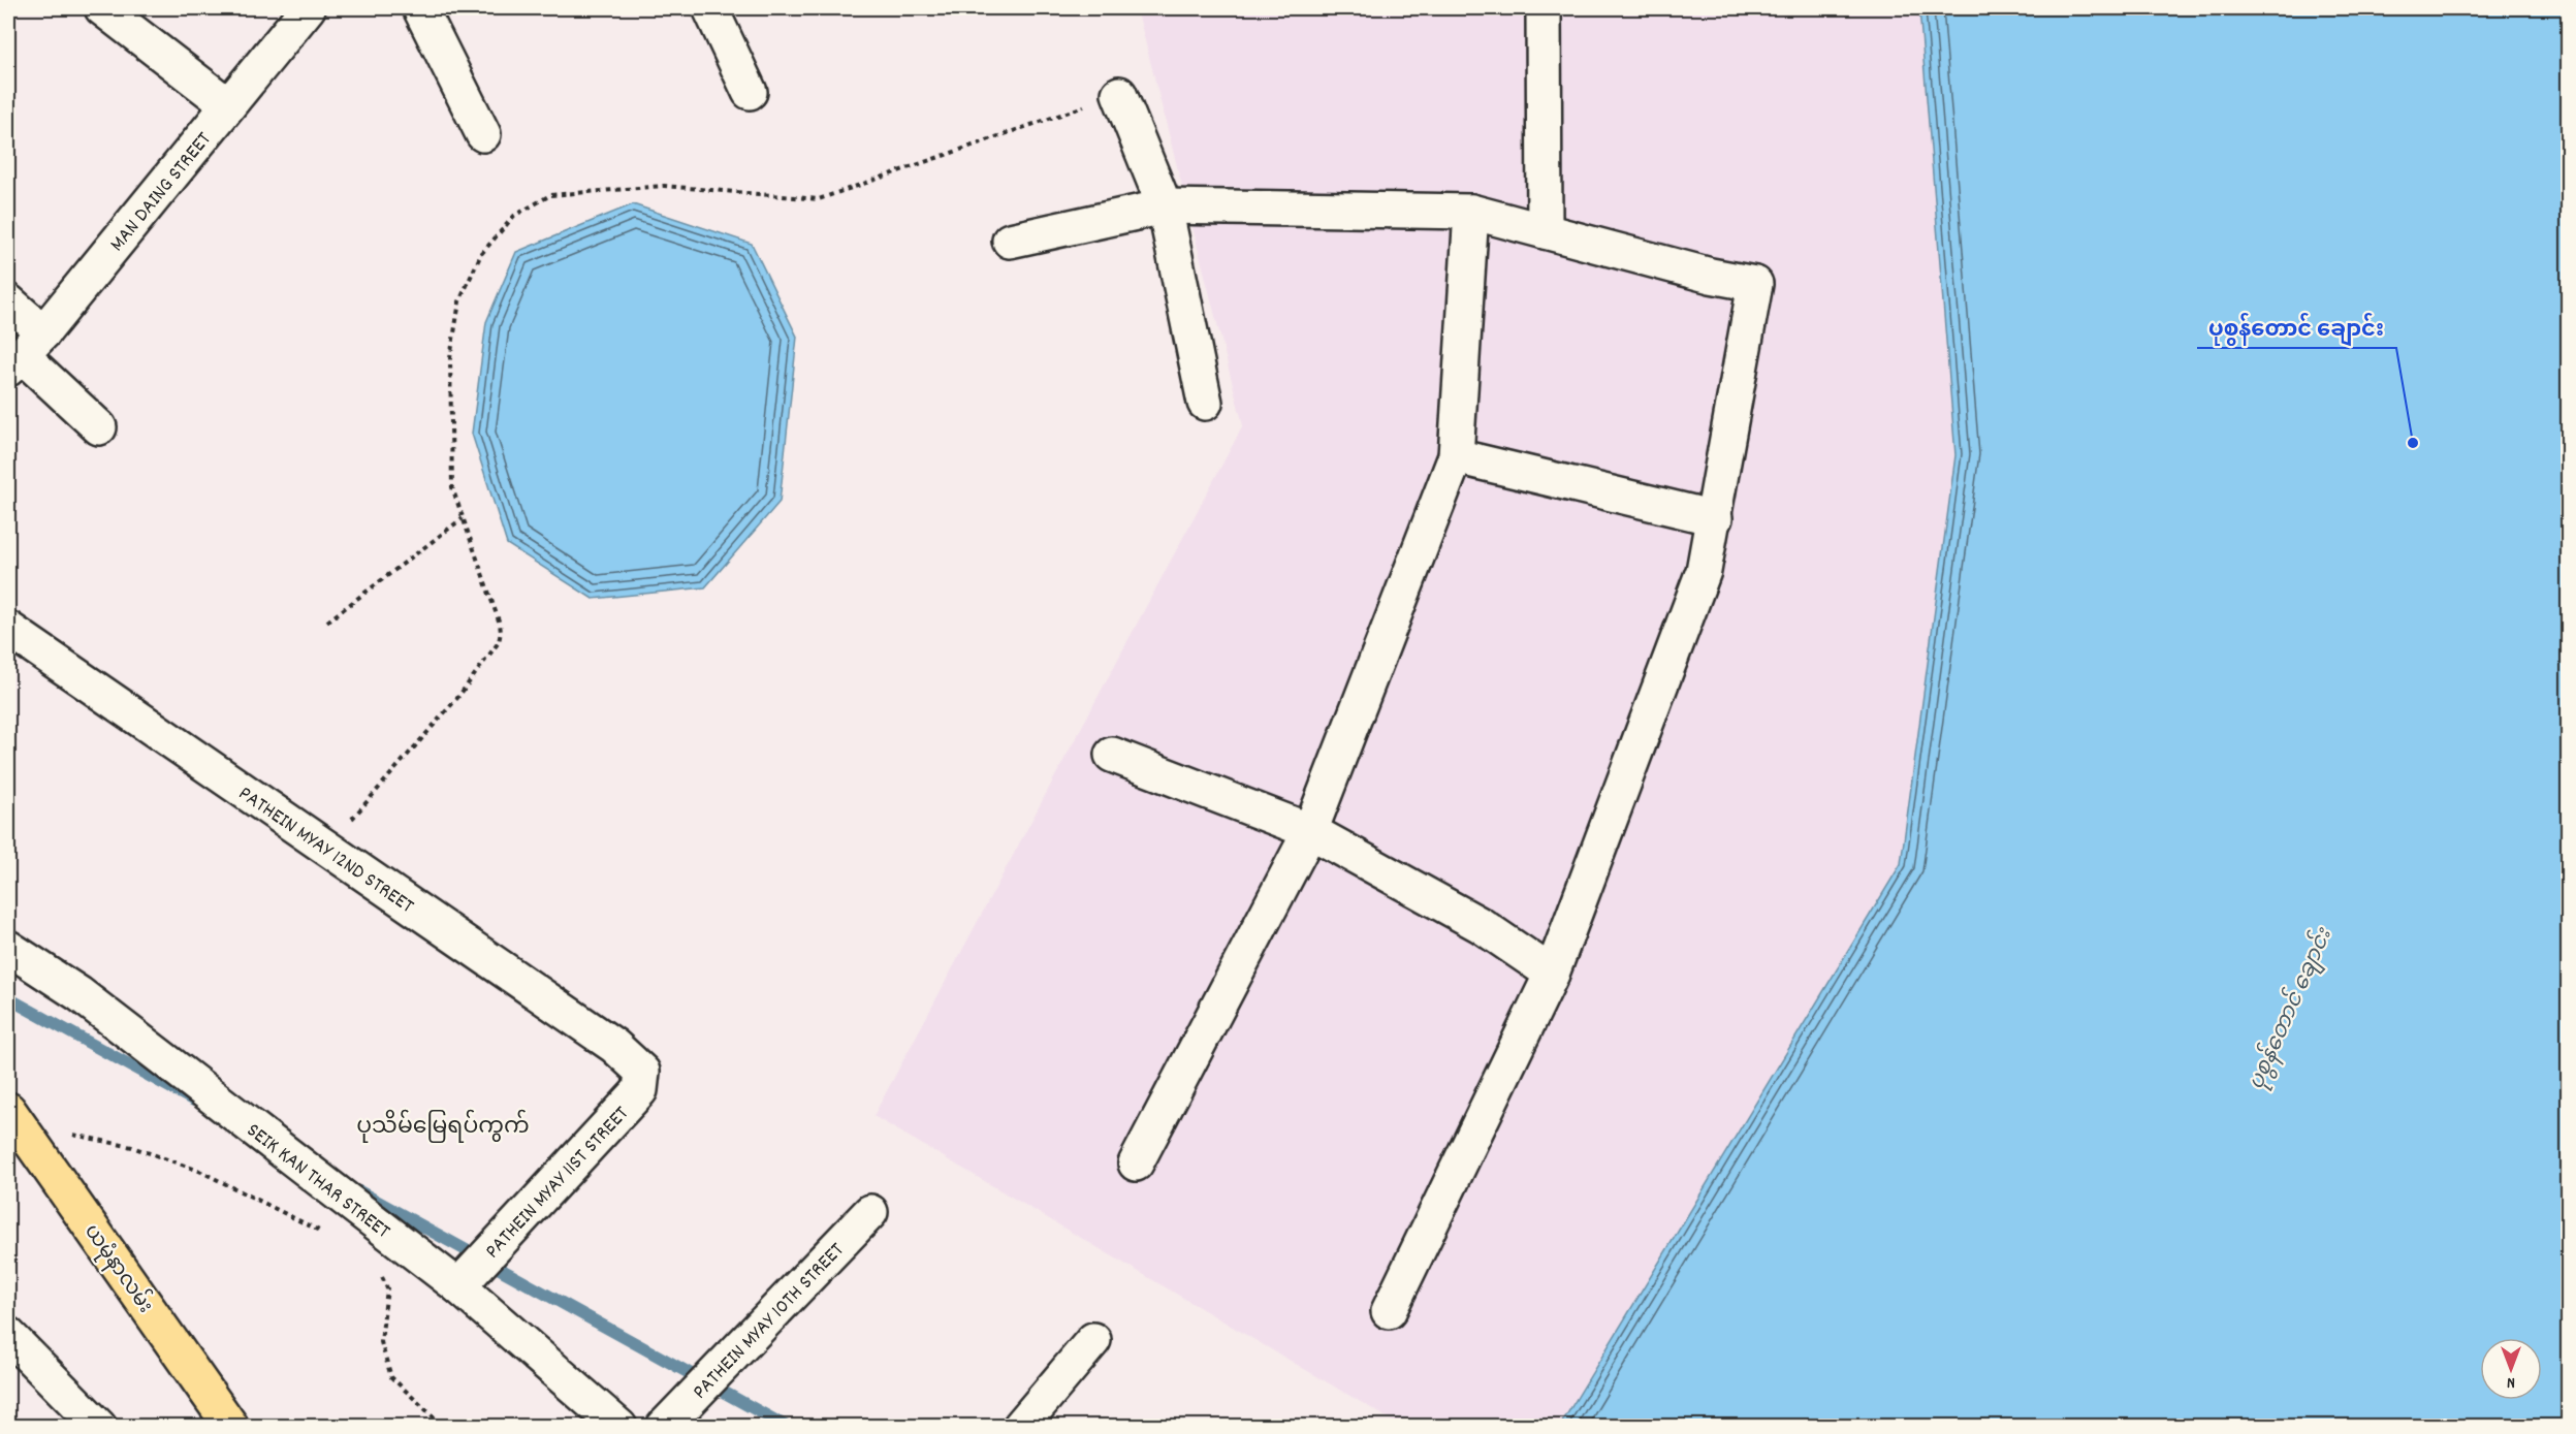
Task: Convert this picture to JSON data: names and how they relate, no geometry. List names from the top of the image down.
{
  "streets": {
    "main road": ["ယမုံနာလမ်း"],
    "street": [
      "MAN DAING STREET",
      "PATHEIN MYAY 12ND STREET",
      "SEIK KAN THAR STREET",
      "PATHEIN MYAY 11ST STREET",
      "PATHEIN MYAY 10TH STREET"
    ]
  },
  "crossings": [
    ["PATHEIN MYAY 12ND STREET", "PATHEIN MYAY 11ST STREET"],
    ["SEIK KAN THAR STREET", "PATHEIN MYAY 11ST STREET"]
  ],
  "districts": ["ပုသိမ်မြေရပ်ကွက်"],
  "water": ["ပုစွန်တောင် ချောင်း"],
  "places": ["ပုစွန်တောင် ချောင်း"],
  "north": "bottom"
}
